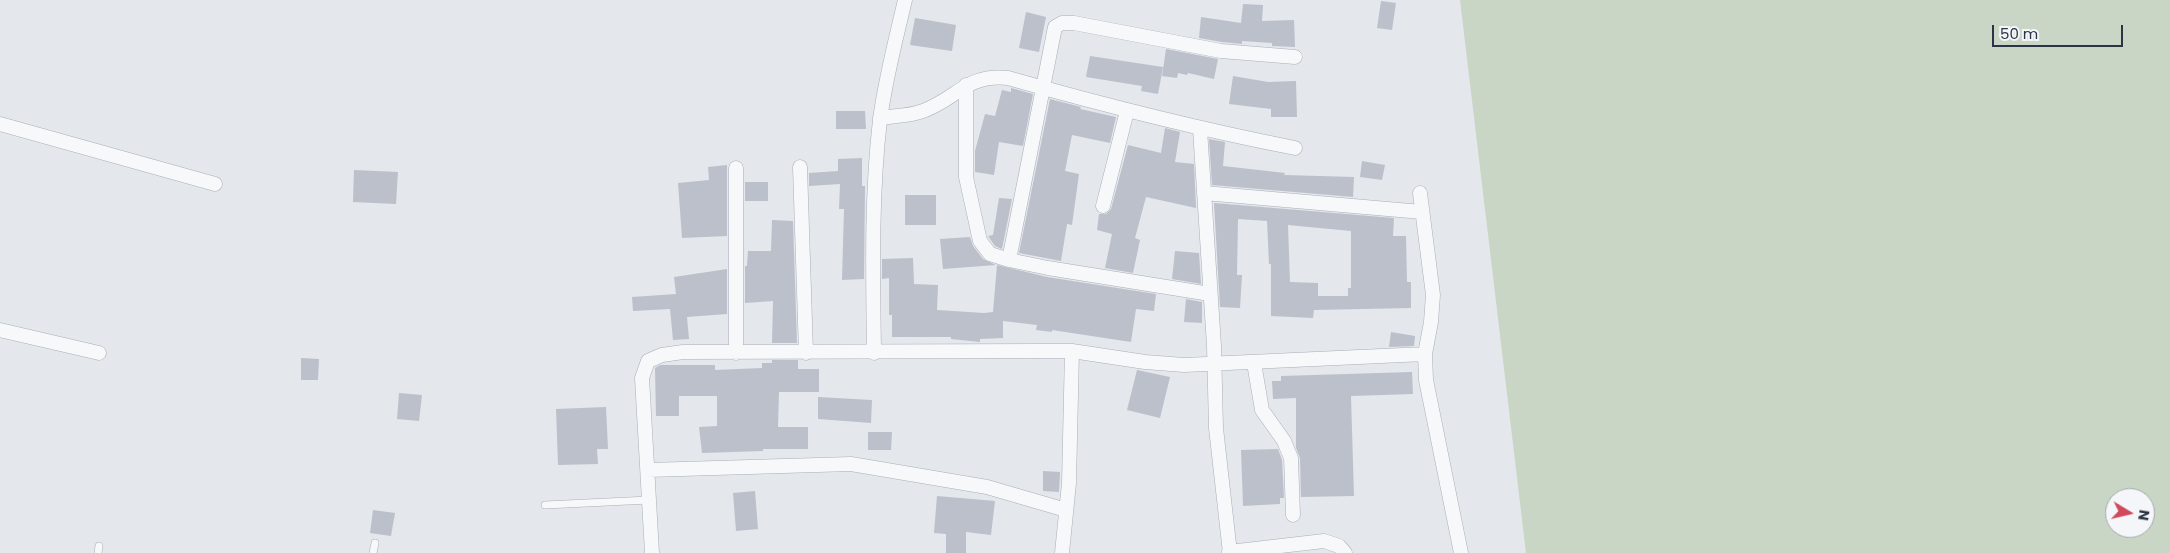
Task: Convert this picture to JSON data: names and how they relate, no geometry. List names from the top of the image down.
{
  "scale_bar": "50 m",
  "north": "right"
}
